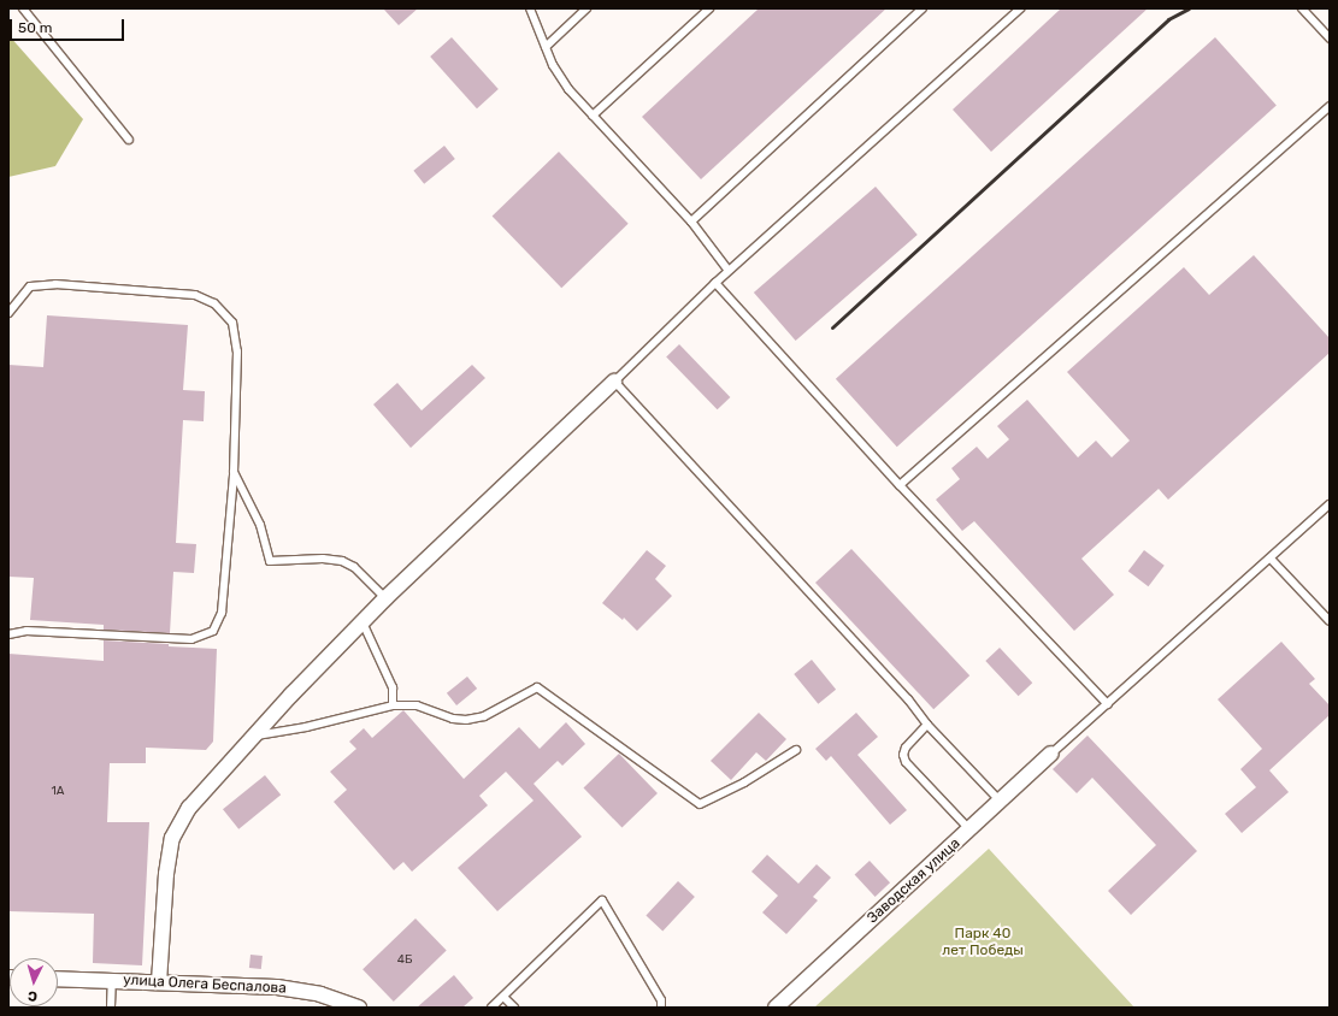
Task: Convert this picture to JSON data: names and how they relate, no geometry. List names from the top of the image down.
{
  "streets": {
    "street": ["Заводская улица", "улица Олега Беспалова"]
  },
  "parks": ["Парк 40 лет Победы"],
  "house_numbers": ["1А", "4Б"],
  "scale_bar": "50 m",
  "north": "bottom"
}
